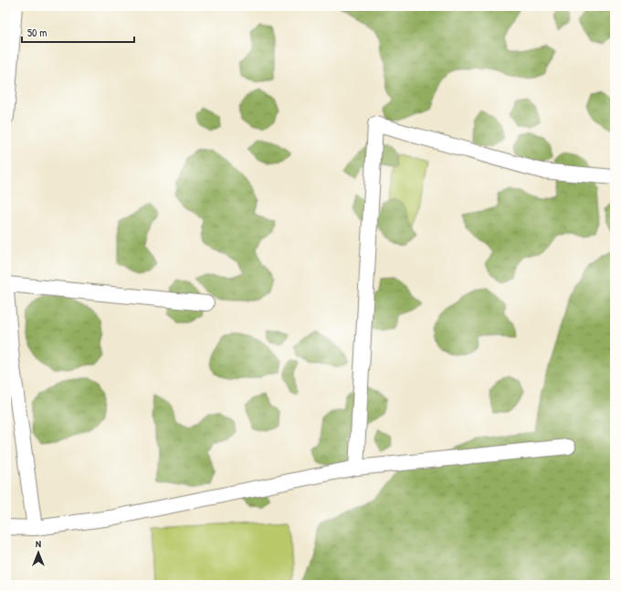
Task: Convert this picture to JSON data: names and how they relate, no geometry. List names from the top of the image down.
{
  "scale_bar": "50 m",
  "north": "top"
}
